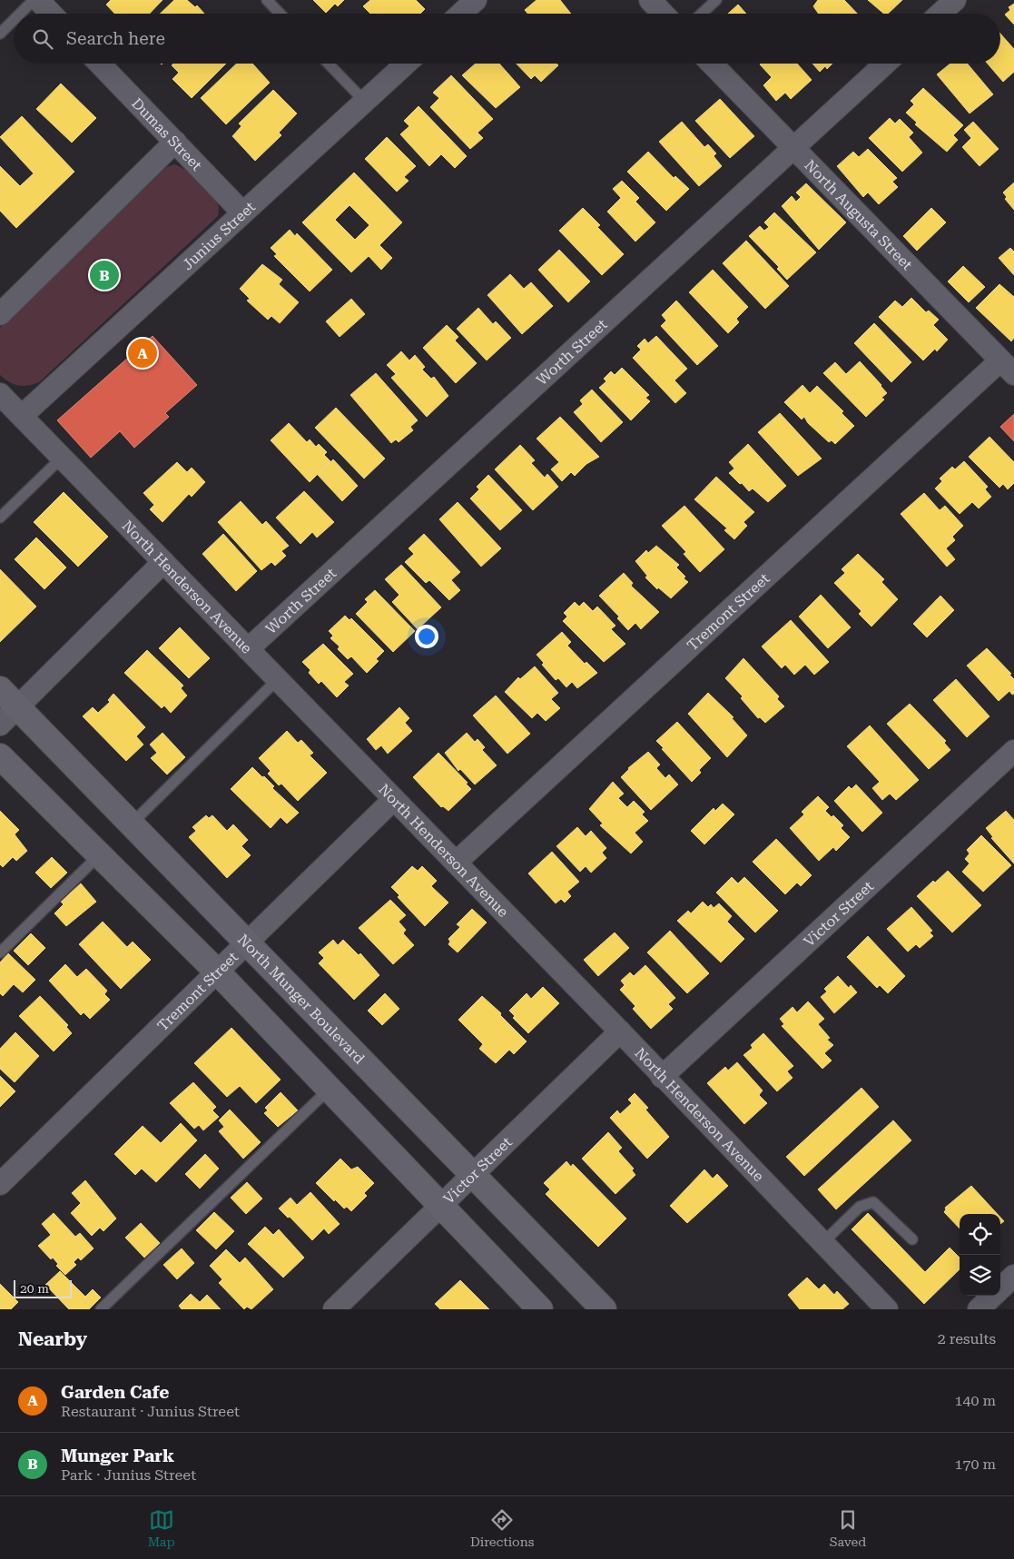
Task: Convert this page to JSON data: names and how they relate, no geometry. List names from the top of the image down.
{
  "streets": {
    "main road": ["North Munger Boulevard"],
    "street": [
      "Dumas Street",
      "North Augusta Street",
      "Junius Street",
      "Worth Street",
      "North Henderson Avenue",
      "Tremont Street",
      "Victor Street"
    ]
  },
  "crossings": [
    ["Dumas Street", "Junius Street"],
    ["North Augusta Street", "Worth Street"],
    ["North Augusta Street", "Tremont Street"],
    ["Junius Street", "North Henderson Avenue"],
    ["Worth Street", "North Henderson Avenue"],
    ["North Henderson Avenue", "Tremont Street"],
    ["North Henderson Avenue", "Victor Street"],
    ["Tremont Street", "North Munger Boulevard"],
    ["Victor Street", "North Munger Boulevard"]
  ],
  "scale_bar": "20 m",
  "page": {
    "search": "Search here",
    "pins": ["B", "A"],
    "scale": "20 m",
    "heading": ["Nearby", "2 results"],
    "list": [
      {
        "mark": "A",
        "name": "Garden Cafe",
        "note": "Restaurant · Junius Street",
        "value": "140 m"
      },
      {
        "mark": "B",
        "name": "Munger Park",
        "note": "Park · Junius Street",
        "value": "170 m"
      }
    ],
    "nav": ["Map", "Directions", "Saved"]
  }
}
